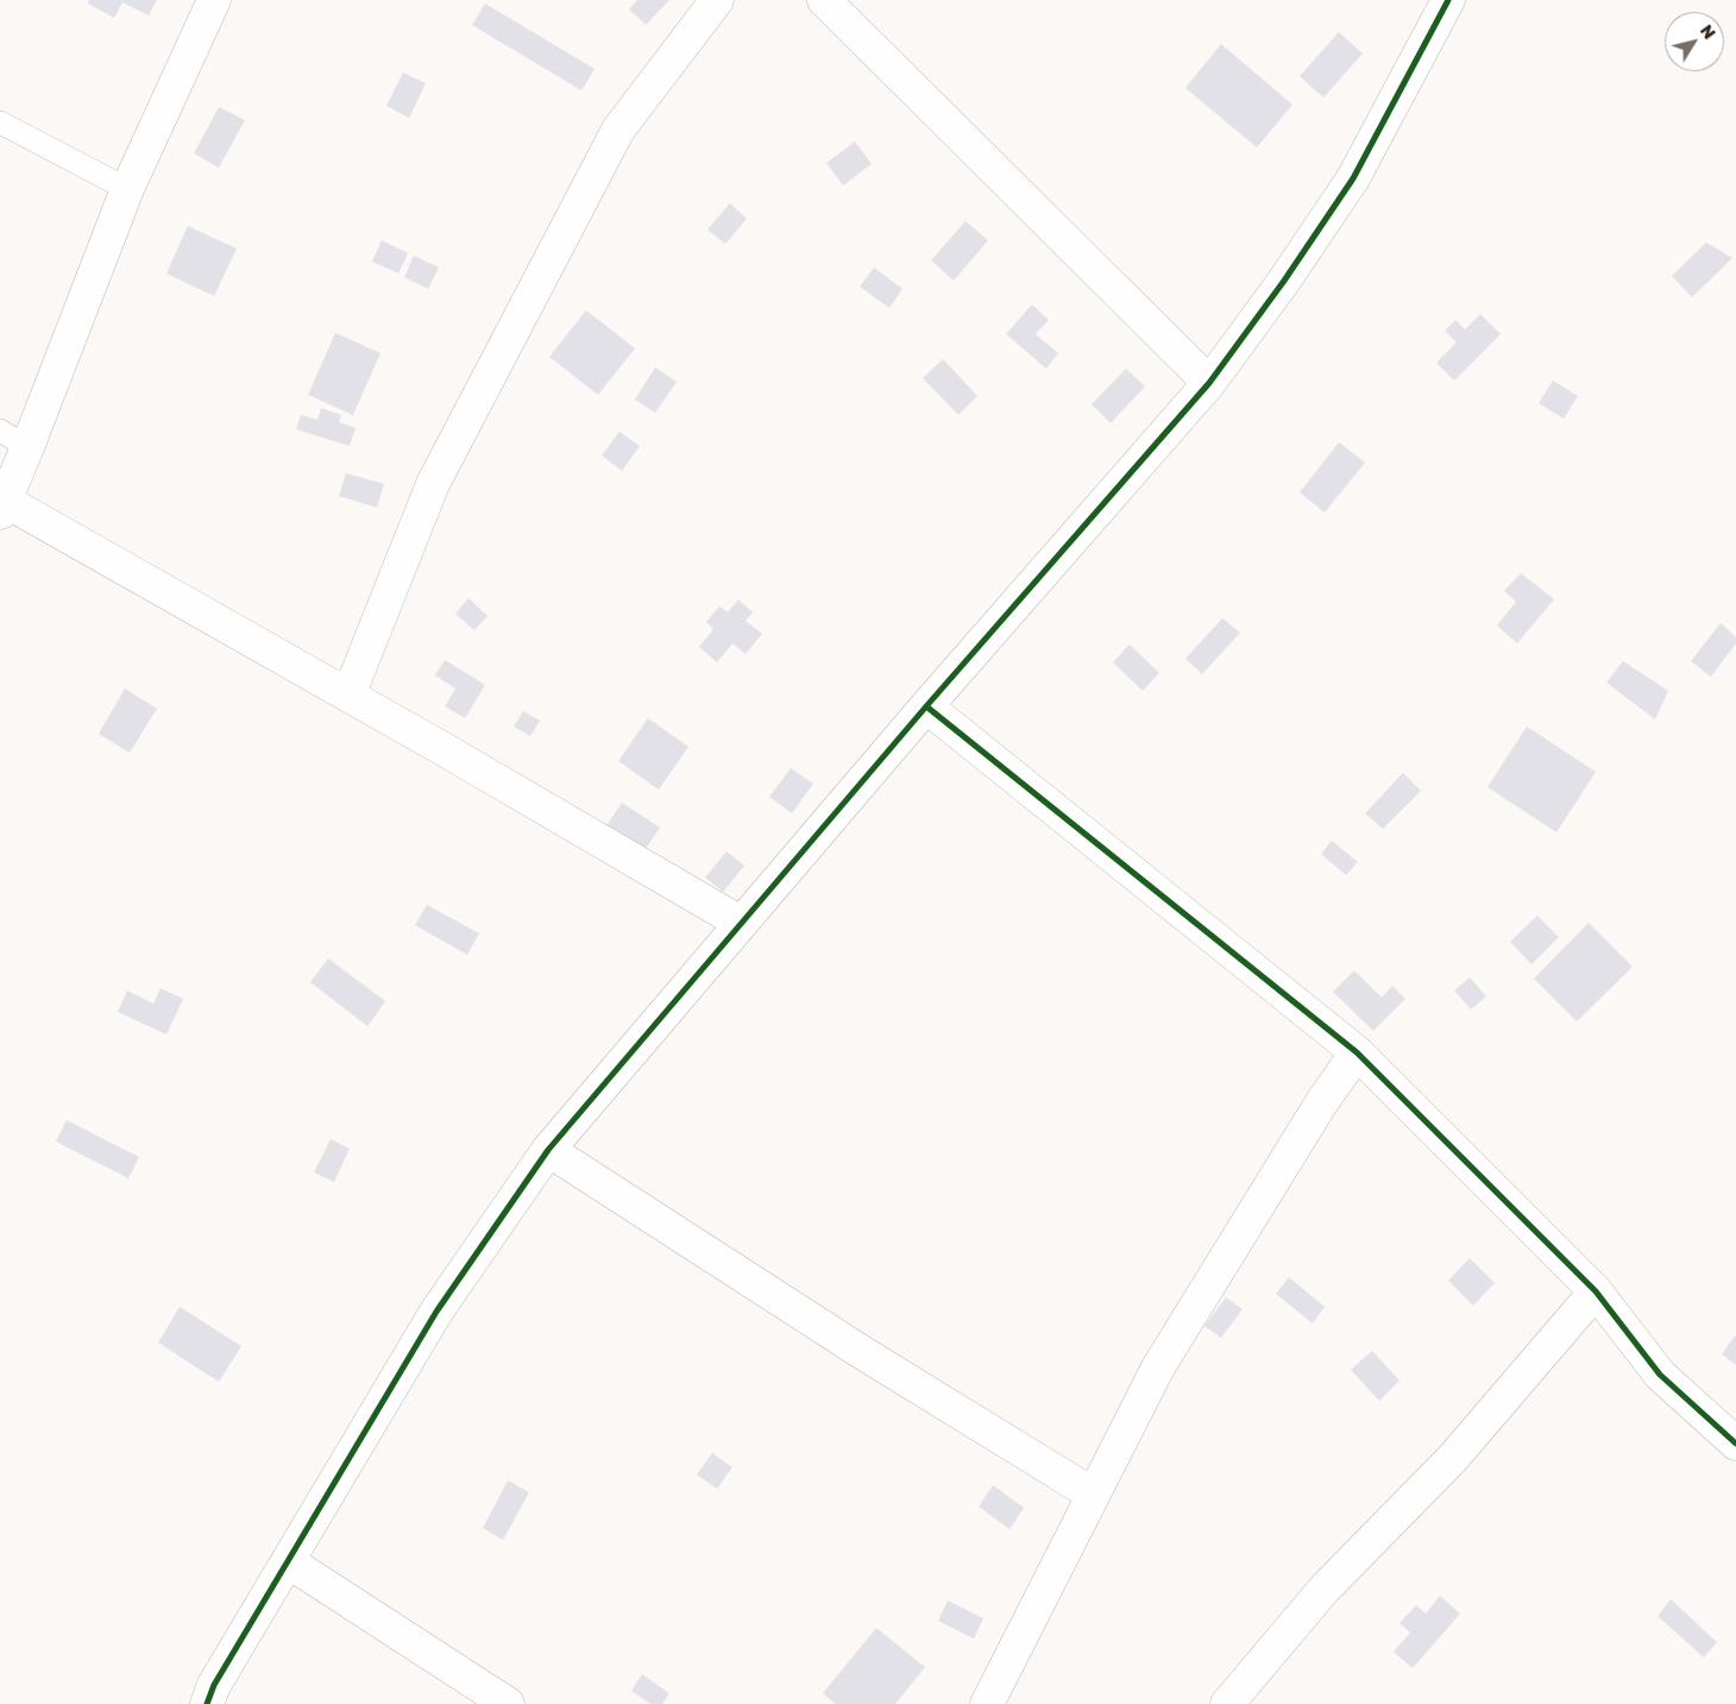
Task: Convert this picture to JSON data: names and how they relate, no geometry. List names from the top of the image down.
{
  "north": "top right"
}
